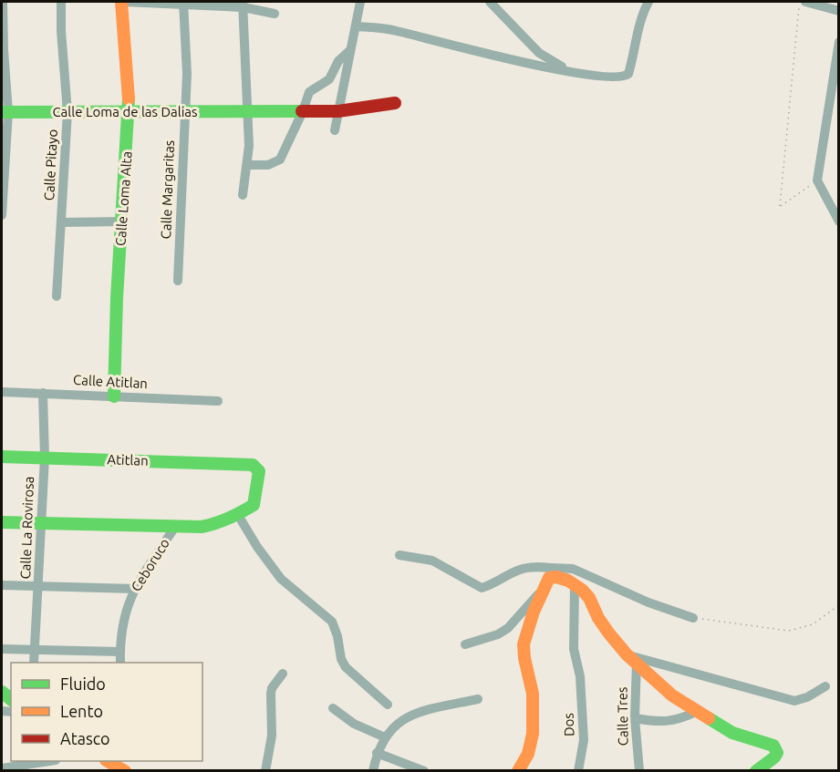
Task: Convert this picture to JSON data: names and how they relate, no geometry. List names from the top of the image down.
{
  "streets": {
    "street": [
      "Calle Loma de las Dalias",
      "Calle Pitayo",
      "Calle Margaritas",
      "Calle Loma Alta",
      "Calle Atitlan",
      "Atitlan",
      "Calle La Rovirosa",
      "Ceboruco",
      "Calle Tres",
      "Dos"
    ]
  },
  "crossings": [
    ["Calle Loma de las Dalias", "Calle Pitayo"],
    ["Calle Loma de las Dalias", "Calle Margaritas"],
    ["Calle Loma de las Dalias", "Calle Loma Alta"],
    ["Calle Loma Alta", "Calle Atitlan"],
    ["Calle Atitlan", "Calle La Rovirosa"],
    ["Atitlan", "Calle La Rovirosa"],
    ["Atitlan", "Ceboruco"]
  ],
  "legend": ["Fluido", "Lento", "Atasco"]
}
